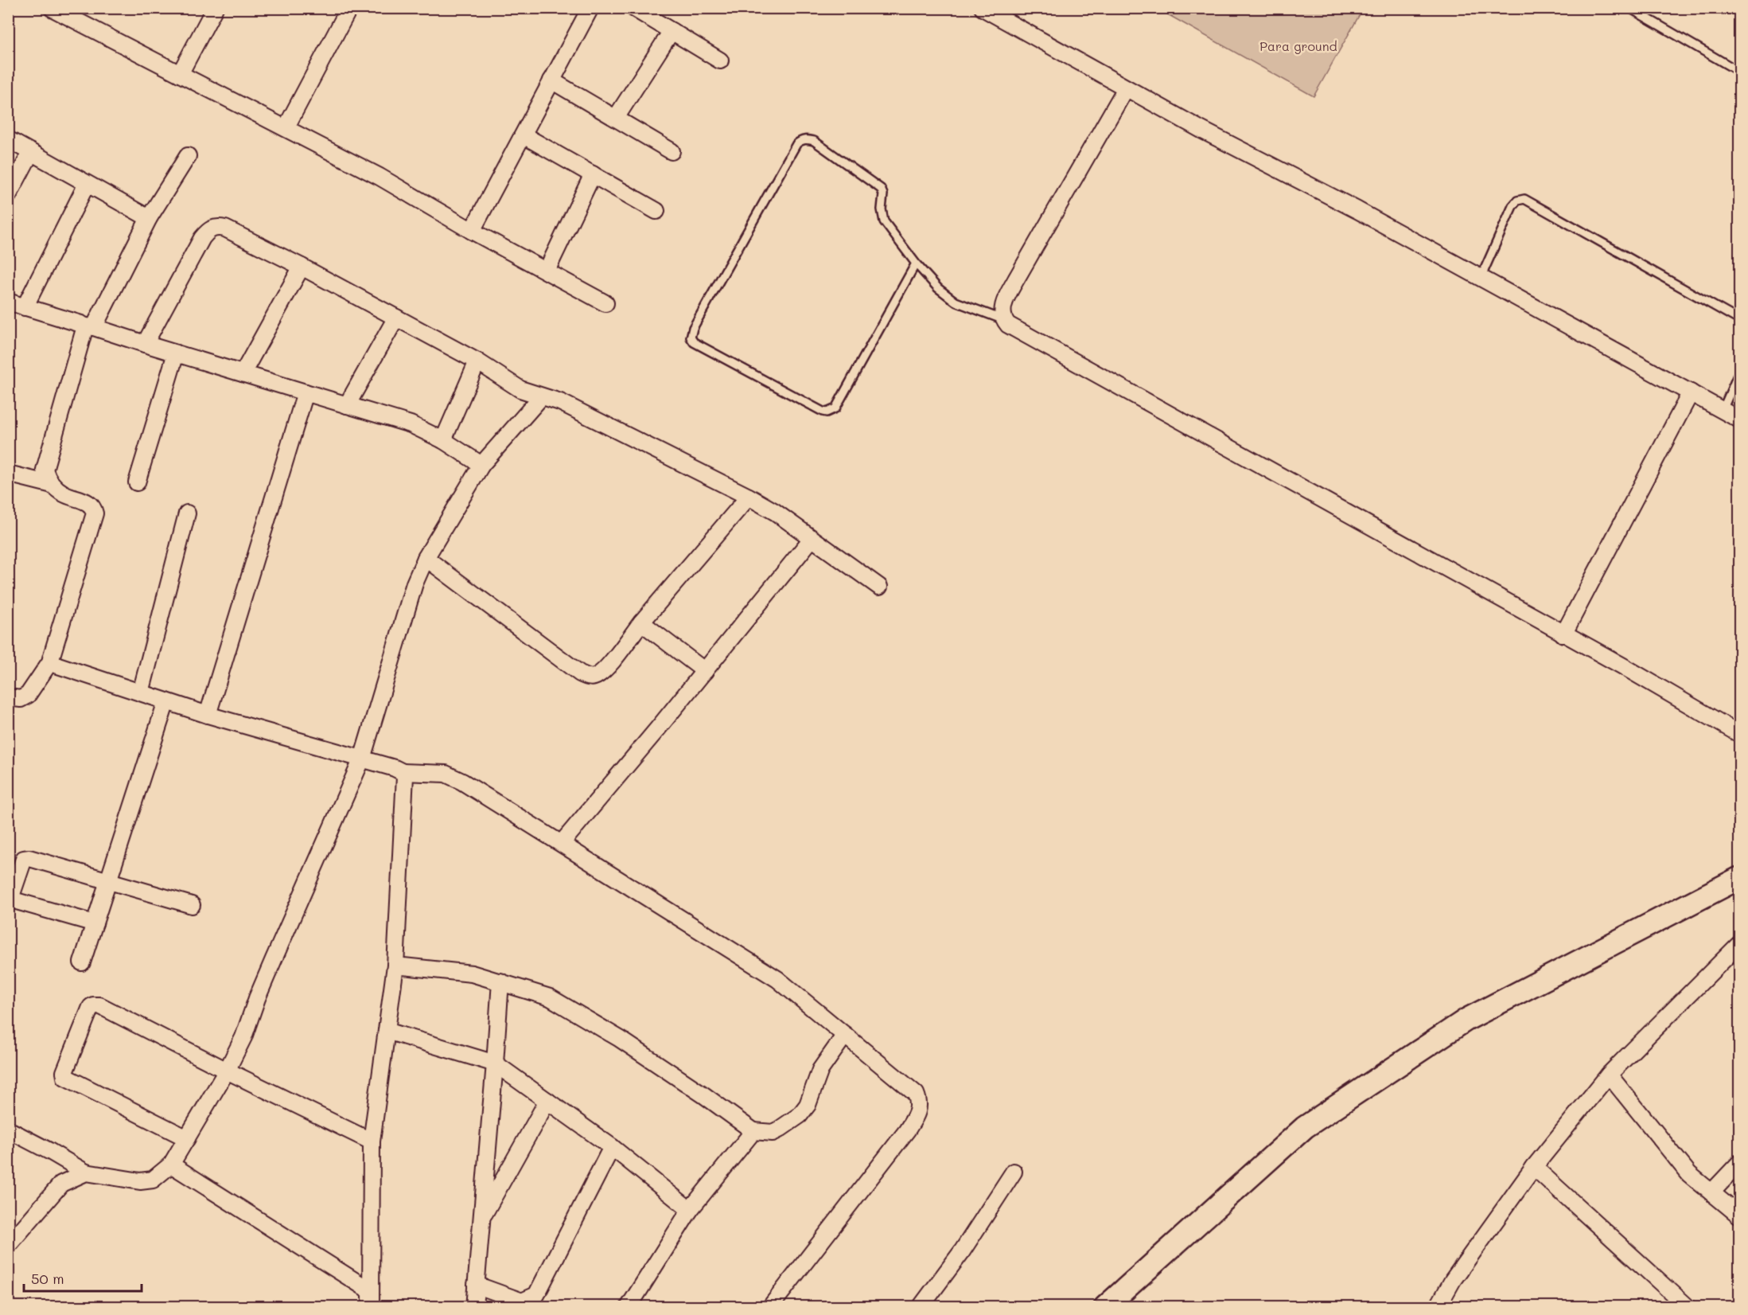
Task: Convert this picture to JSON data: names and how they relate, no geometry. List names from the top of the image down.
{
  "parks": ["Para ground"],
  "scale_bar": "50 m"
}
